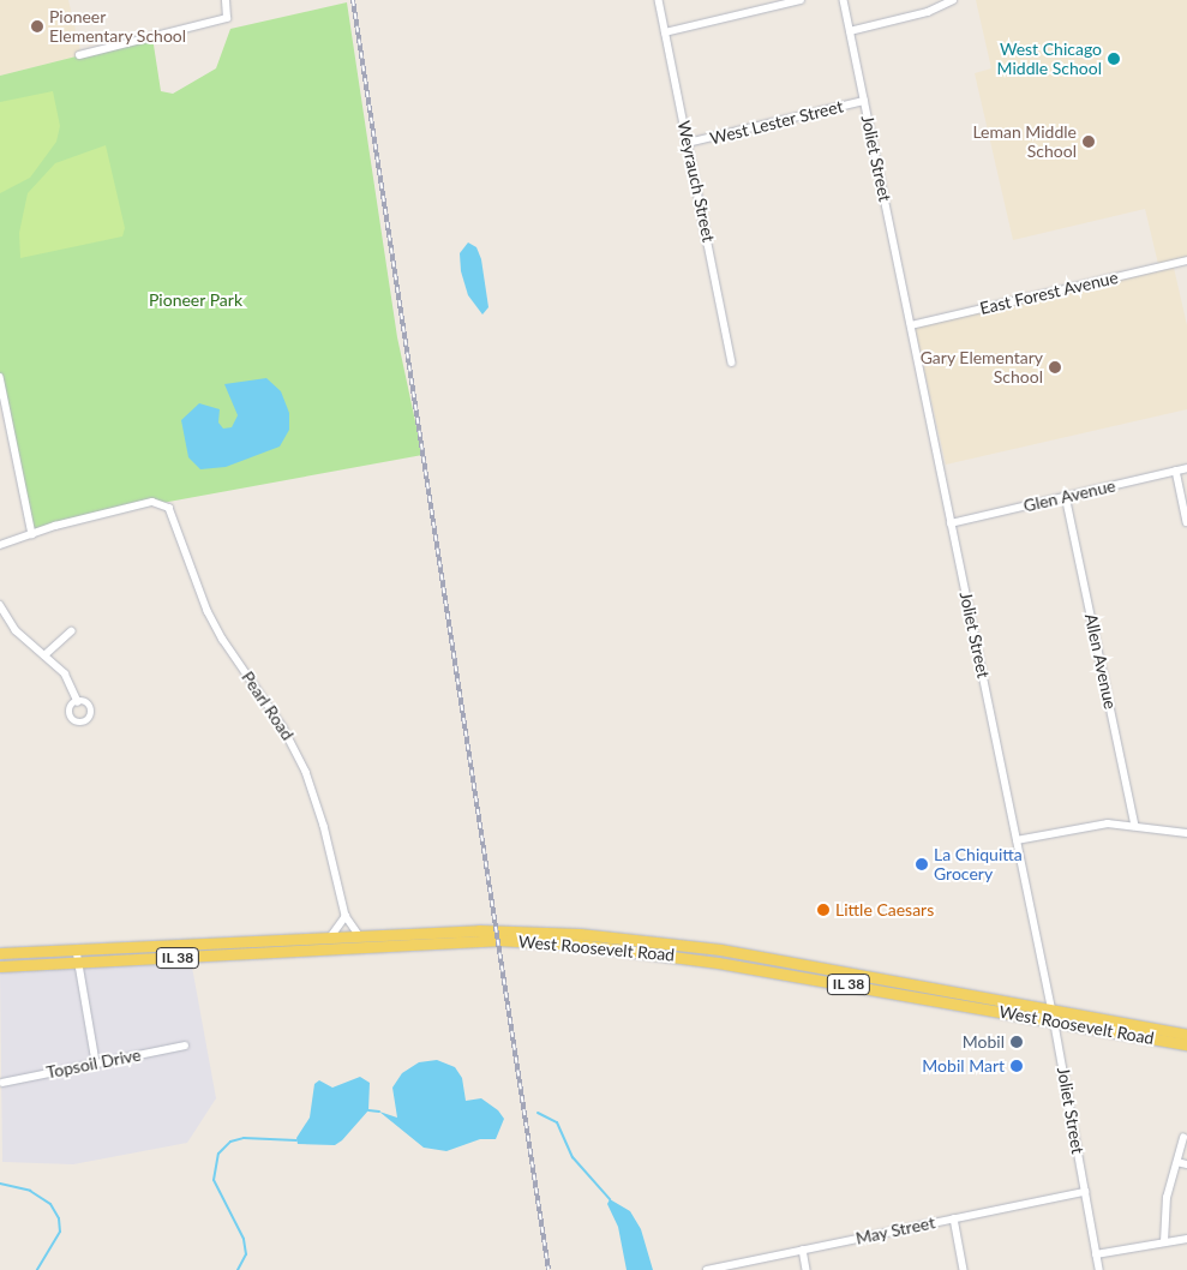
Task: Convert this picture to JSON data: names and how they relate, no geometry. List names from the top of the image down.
{
  "streets": {
    "main road": ["West Roosevelt Road", "IL 38"],
    "street": [
      "West Lester Street",
      "Joliet Street",
      "Weyrauch Street",
      "East Forest Avenue",
      "Glen Avenue",
      "Allen Avenue",
      "Pearl Road",
      "Topsoil Drive",
      "May Street"
    ]
  },
  "crossings": [
    ["West Lester Street", "Joliet Street"],
    ["West Lester Street", "Weyrauch Street"],
    ["Joliet Street", "East Forest Avenue"],
    ["Joliet Street", "Glen Avenue"],
    ["Joliet Street", "West Roosevelt Road"],
    ["Joliet Street", "May Street"],
    ["Glen Avenue", "Allen Avenue"],
    ["Pearl Road", "West Roosevelt Road"]
  ],
  "parks": ["Pioneer Park"],
  "places": [
    "Pioneer Elementary School",
    "West Chicago Middle School",
    "Leman Middle School",
    "Gary Elementary School",
    "La Chiquitta Grocery",
    "Little Caesars",
    "Mobil",
    "Mobil Mart"
  ]
}
